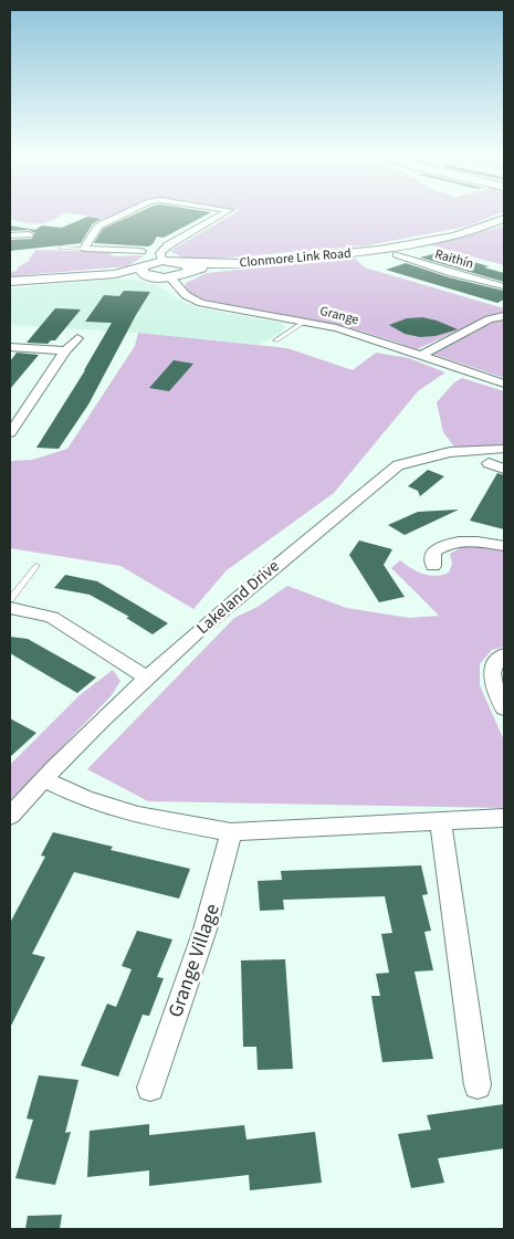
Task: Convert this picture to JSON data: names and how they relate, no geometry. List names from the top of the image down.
{
  "streets": {
    "main road": ["Clonmore Link Road"],
    "street": [
      "Raithín",
      "Grange",
      "Lakeland Drive",
      "Grange Village"
    ]
  }
}
